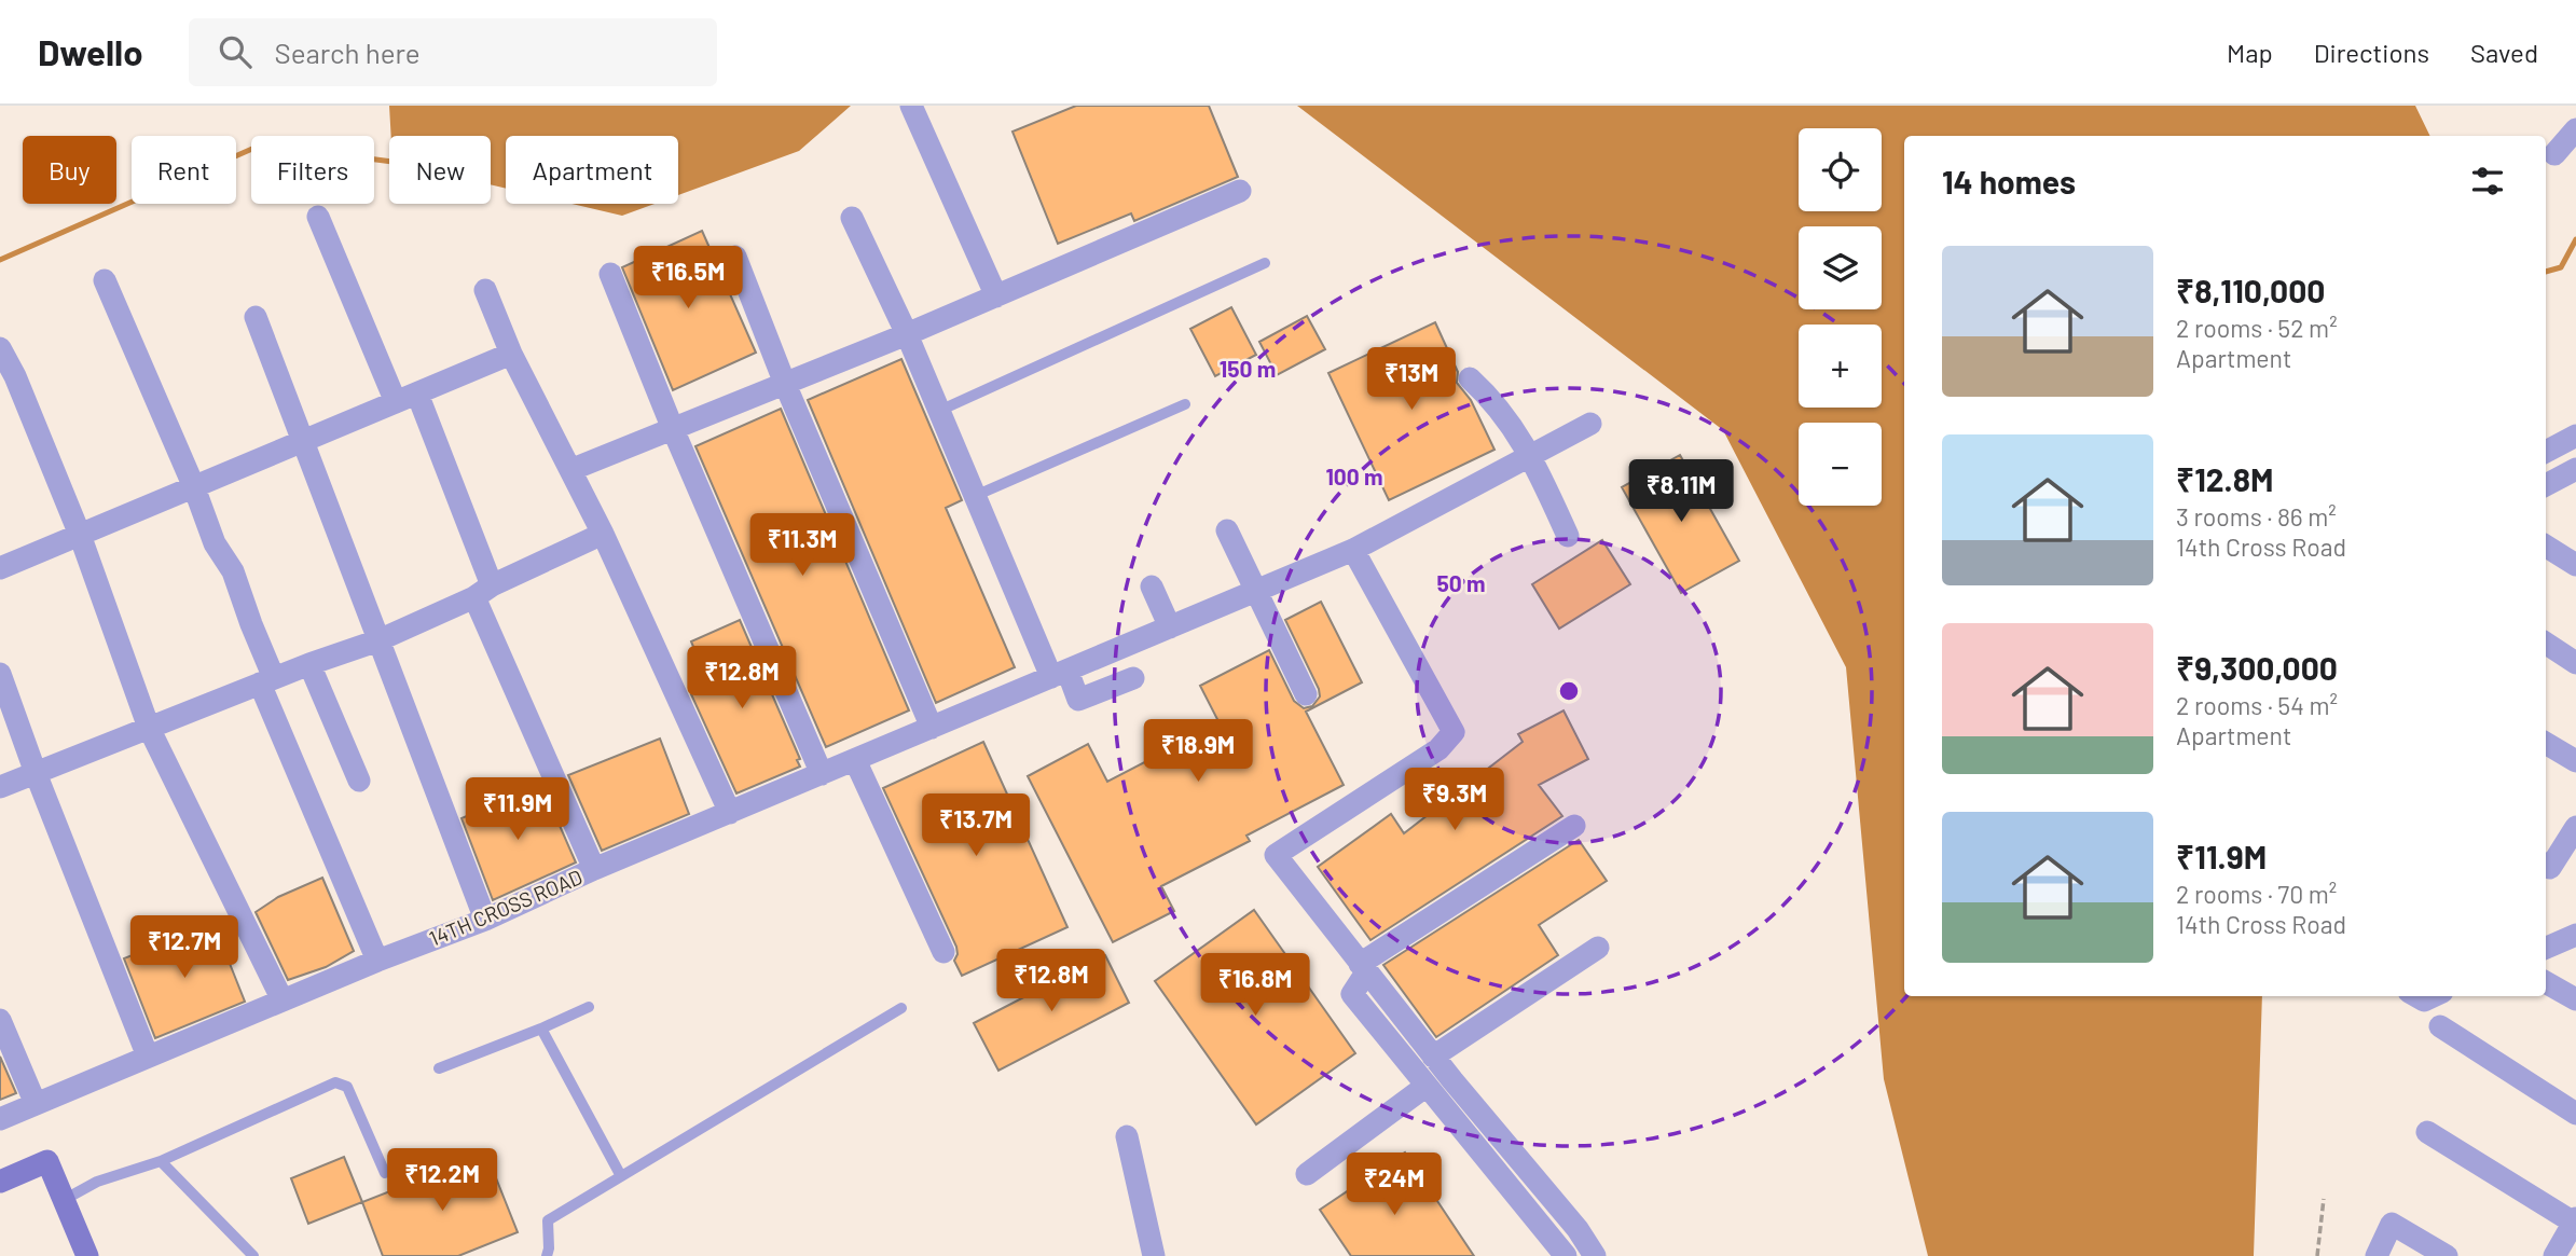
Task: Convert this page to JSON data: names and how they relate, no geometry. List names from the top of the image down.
{
  "streets": {
    "street": ["14TH CROSS ROAD"]
  },
  "page": {
    "header": "Dwello",
    "search": "Search here",
    "nav": ["Map", "Directions", "Saved"],
    "map_buttons": ["+", "−"],
    "chip": [
      "Buy",
      "Rent",
      "Filters",
      "New",
      "Apartment"
    ],
    "heading": "14 homes",
    "list": [
      {
        "name": "₹8,110,000",
        "note": "2 rooms · 52 m² · Apartment"
      },
      {
        "name": "₹12.8M",
        "note": "3 rooms · 86 m² · 14th Cross Road"
      },
      {
        "name": "₹9,300,000",
        "note": "2 rooms · 54 m² · Apartment"
      },
      {
        "name": "₹11.9M",
        "note": "2 rooms · 70 m² · 14th Cross Road"
      }
    ],
    "price": [
      "₹16.5M",
      "₹13M",
      "₹8.11M",
      "₹11.3M",
      "₹12.8M",
      "₹18.9M",
      "₹9.3M",
      "₹11.9M",
      "₹13.7M",
      "₹12.7M",
      "₹12.8M",
      "₹16.8M",
      "₹12.2M",
      "₹24M"
    ]
  },
  "rings": ["150 m", "100 m", "50 m"]
}
